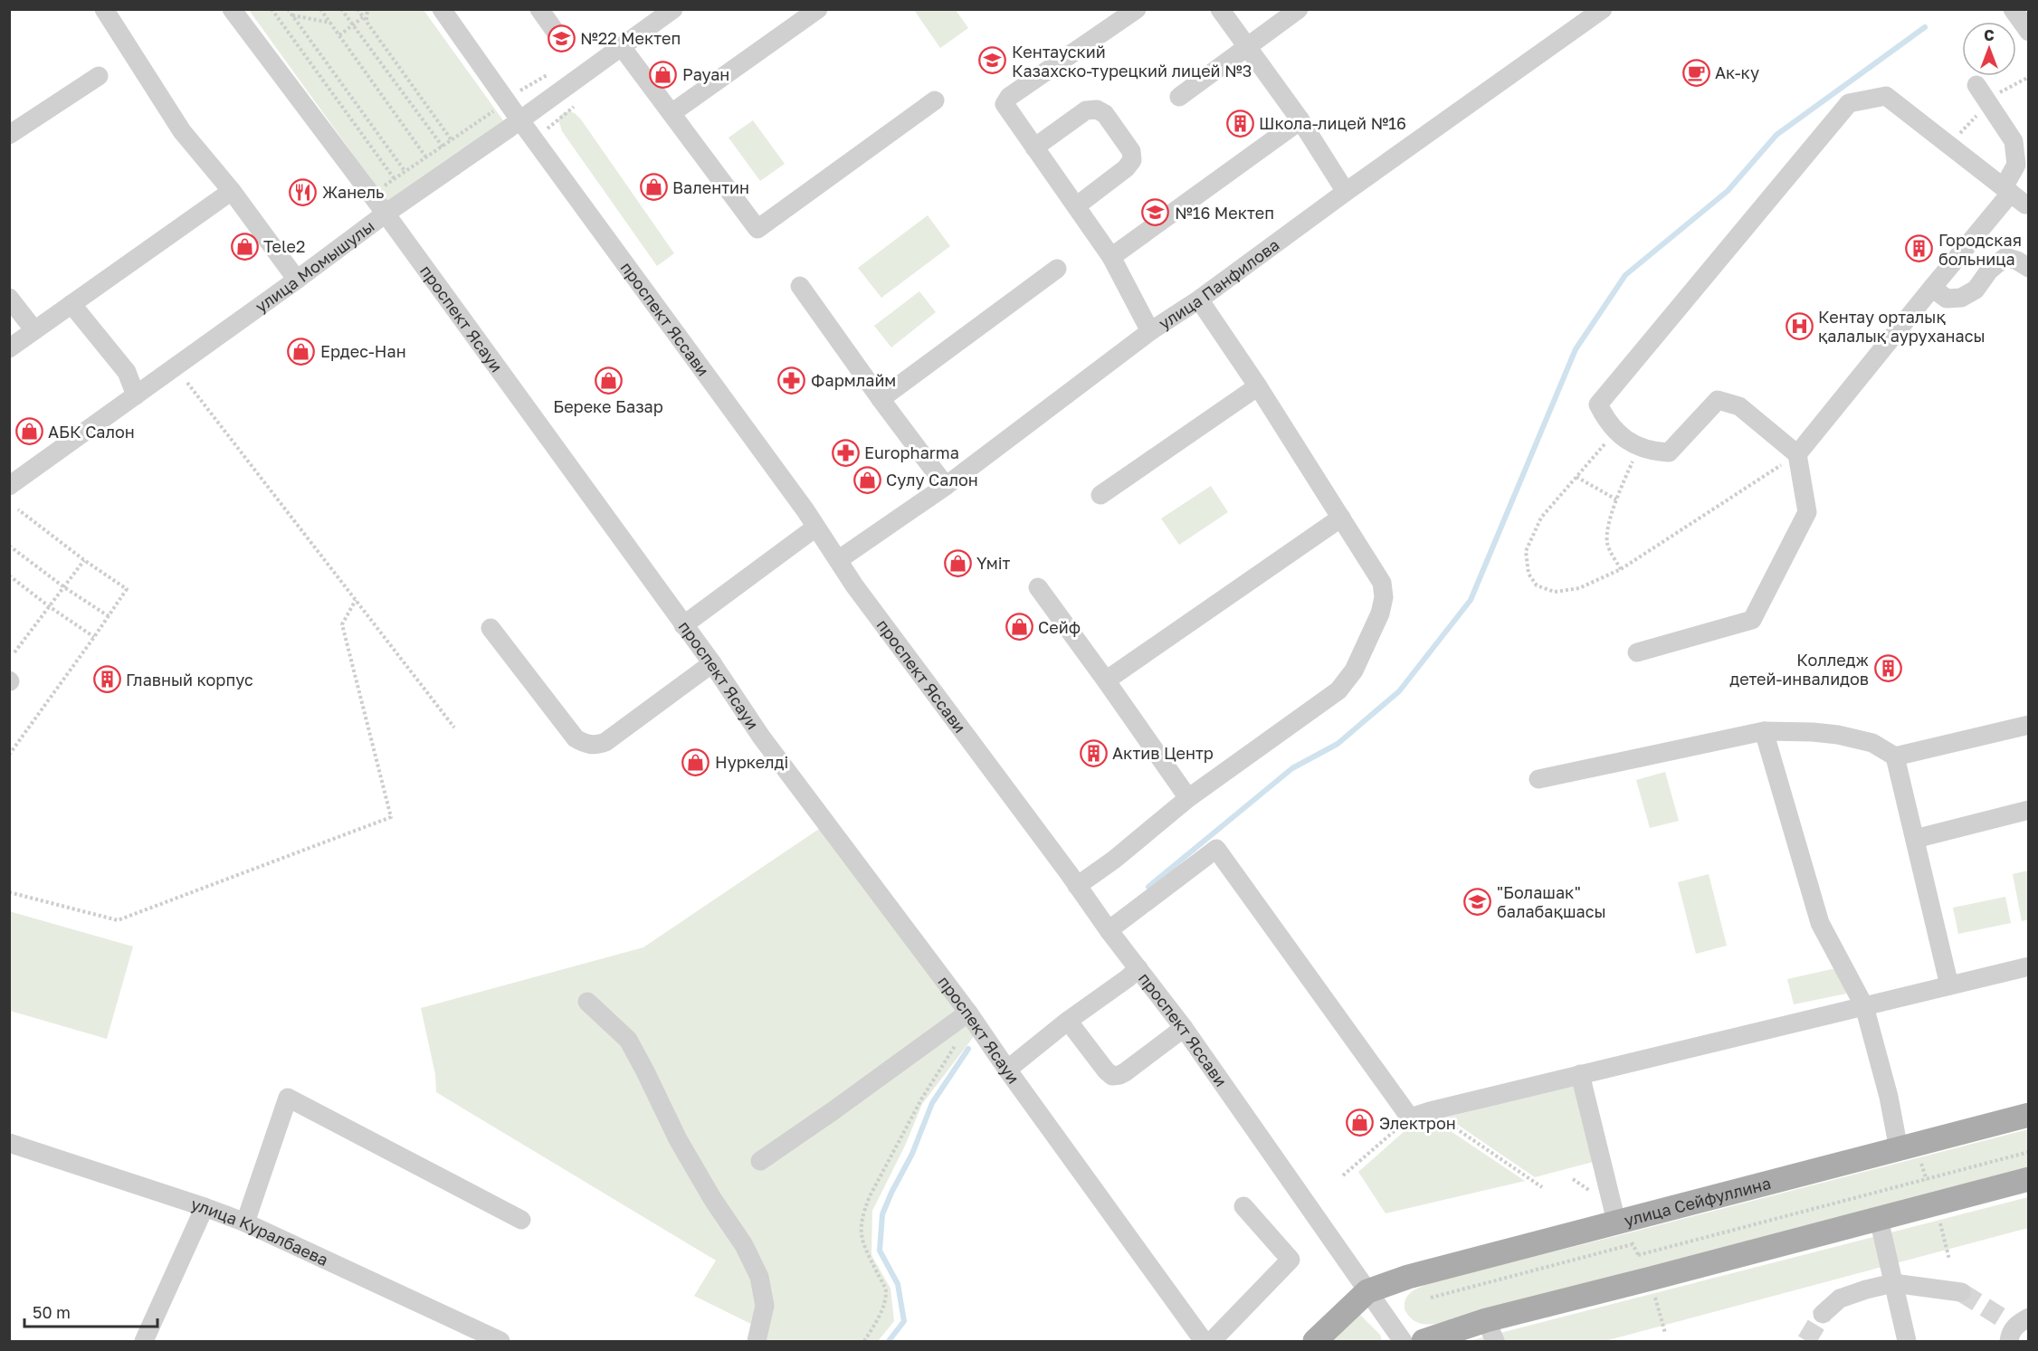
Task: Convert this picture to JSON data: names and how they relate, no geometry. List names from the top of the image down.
{
  "streets": {
    "main road": ["улица Сейфуллина"],
    "street": [
      "улица Момышулы",
      "улица Панфилова",
      "проспект Яссави",
      "проспект Ясауи",
      "улица Куралбаева"
    ]
  },
  "crossings": [
    ["улица Момышулы", "проспект Яссави"],
    ["улица Момышулы", "проспект Ясауи"],
    ["улица Панфилова", "проспект Яссави"],
    ["проспект Яссави", "улица Сейфуллина"]
  ],
  "places": {
    "school or university": [
      "№22 Мектеп",
      "Кентауский Казахско-турецкий лицей №3",
      "№16 Мектеп",
      "\"Болашак\" балабақшасы"
    ],
    "cafe": ["Ак-ку"],
    "shop": [
      "Рауан",
      "Валентин",
      "Tele2",
      "Ердес-Нан",
      "Береке Базар",
      "АБК Салон",
      "Сулу Салон",
      "Үміт",
      "Сейф",
      "Нуркелді",
      "Электрон"
    ],
    "building": [
      "Школа-лицей №16",
      "Городская больница",
      "Колледж детей-инвалидов",
      "Главный корпус",
      "Актив Центр"
    ],
    "restaurant": ["Жанель"],
    "hospital": ["Кентау орталық қалалық ауруханасы"],
    "pharmacy": ["Фармлайм", "Europharma"]
  },
  "scale_bar": "50 m",
  "north": "top"
}
